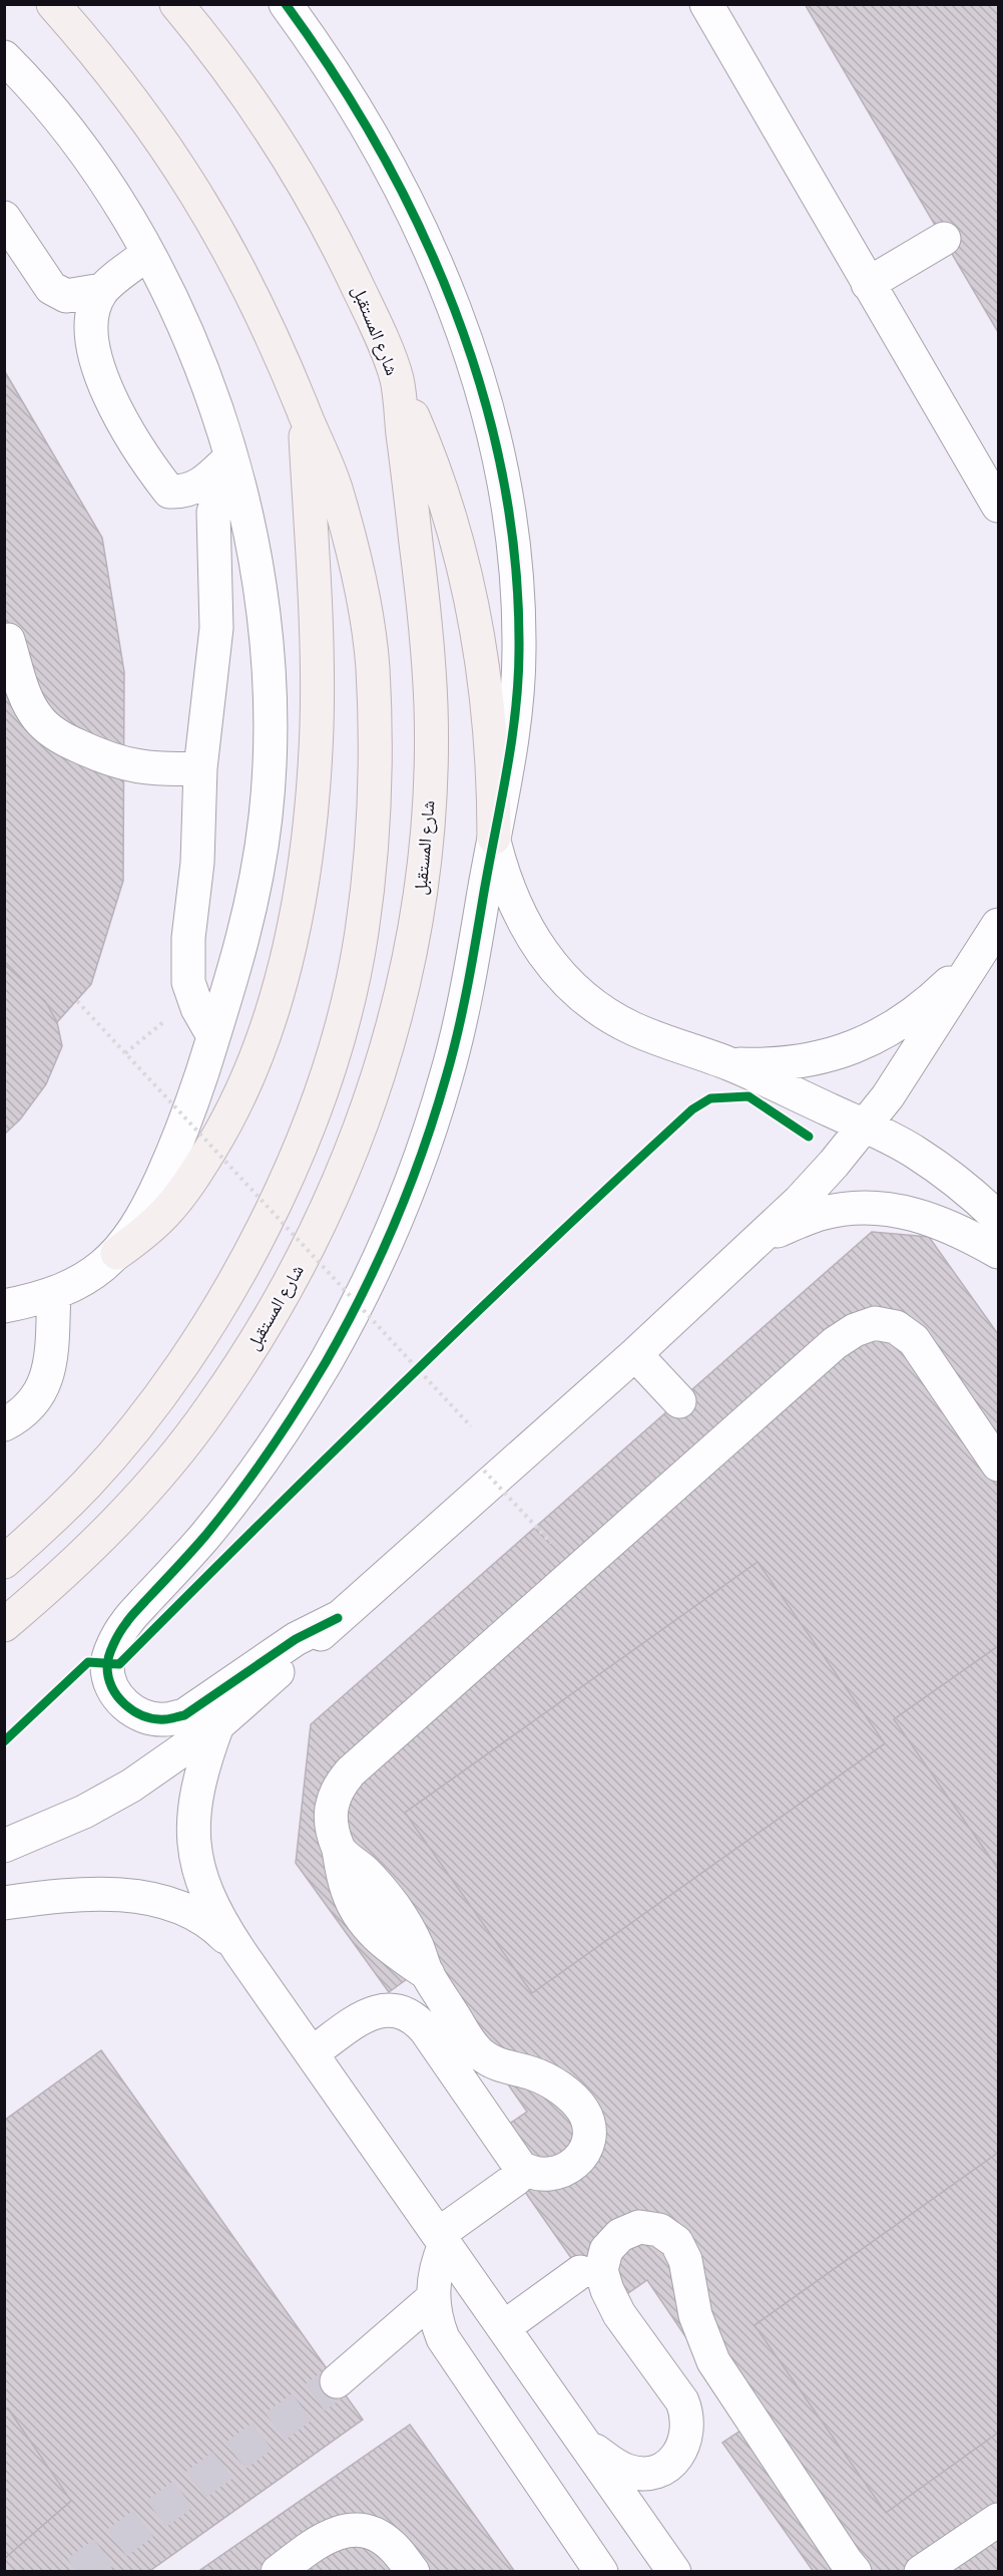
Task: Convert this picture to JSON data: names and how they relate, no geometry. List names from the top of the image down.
{
  "streets": {
    "main road": ["شارع المستقبل"]
  }
}
